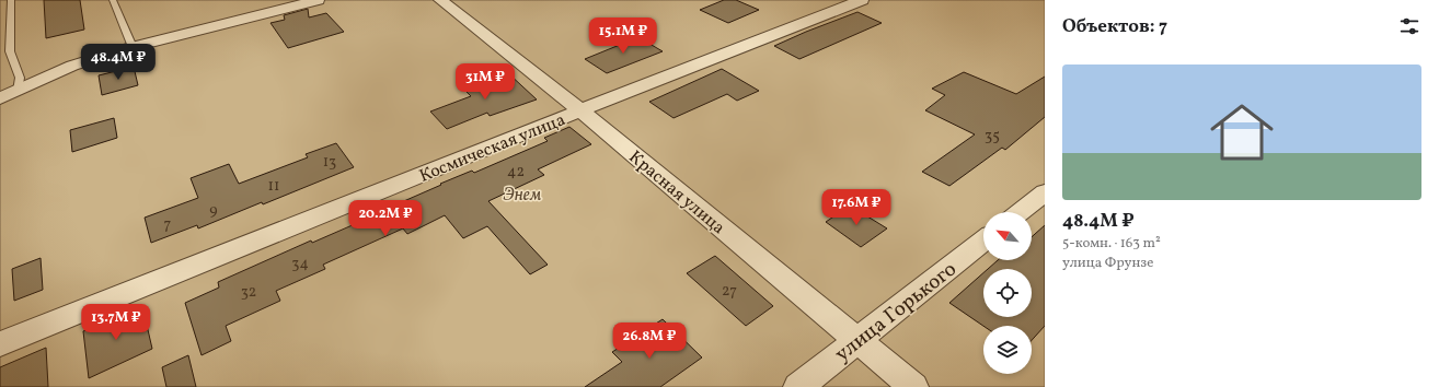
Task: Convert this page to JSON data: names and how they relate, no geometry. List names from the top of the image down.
{
  "streets": {
    "street": ["Космическая улица", "Красная улица", "улица Горького"]
  },
  "crossings": [
    ["Космическая улица", "Красная улица"],
    ["Красная улица", "улица Горького"]
  ],
  "parks": ["Энем"],
  "house_numbers": [
    "35",
    "13",
    "42",
    "11",
    "9",
    "7",
    "34",
    "27",
    "32"
  ],
  "north": "top left",
  "page": {
    "heading": "Объектов: 7",
    "price": [
      "15.1M ₽",
      "48.4M ₽",
      "31M ₽",
      "17.6M ₽",
      "20.2M ₽",
      "13.7M ₽",
      "26.8M ₽"
    ],
    "list": [
      {
        "name": "48.4M ₽",
        "note": "5-комн. · 163 m² · улица Фрунзе"
      }
    ]
  }
}
